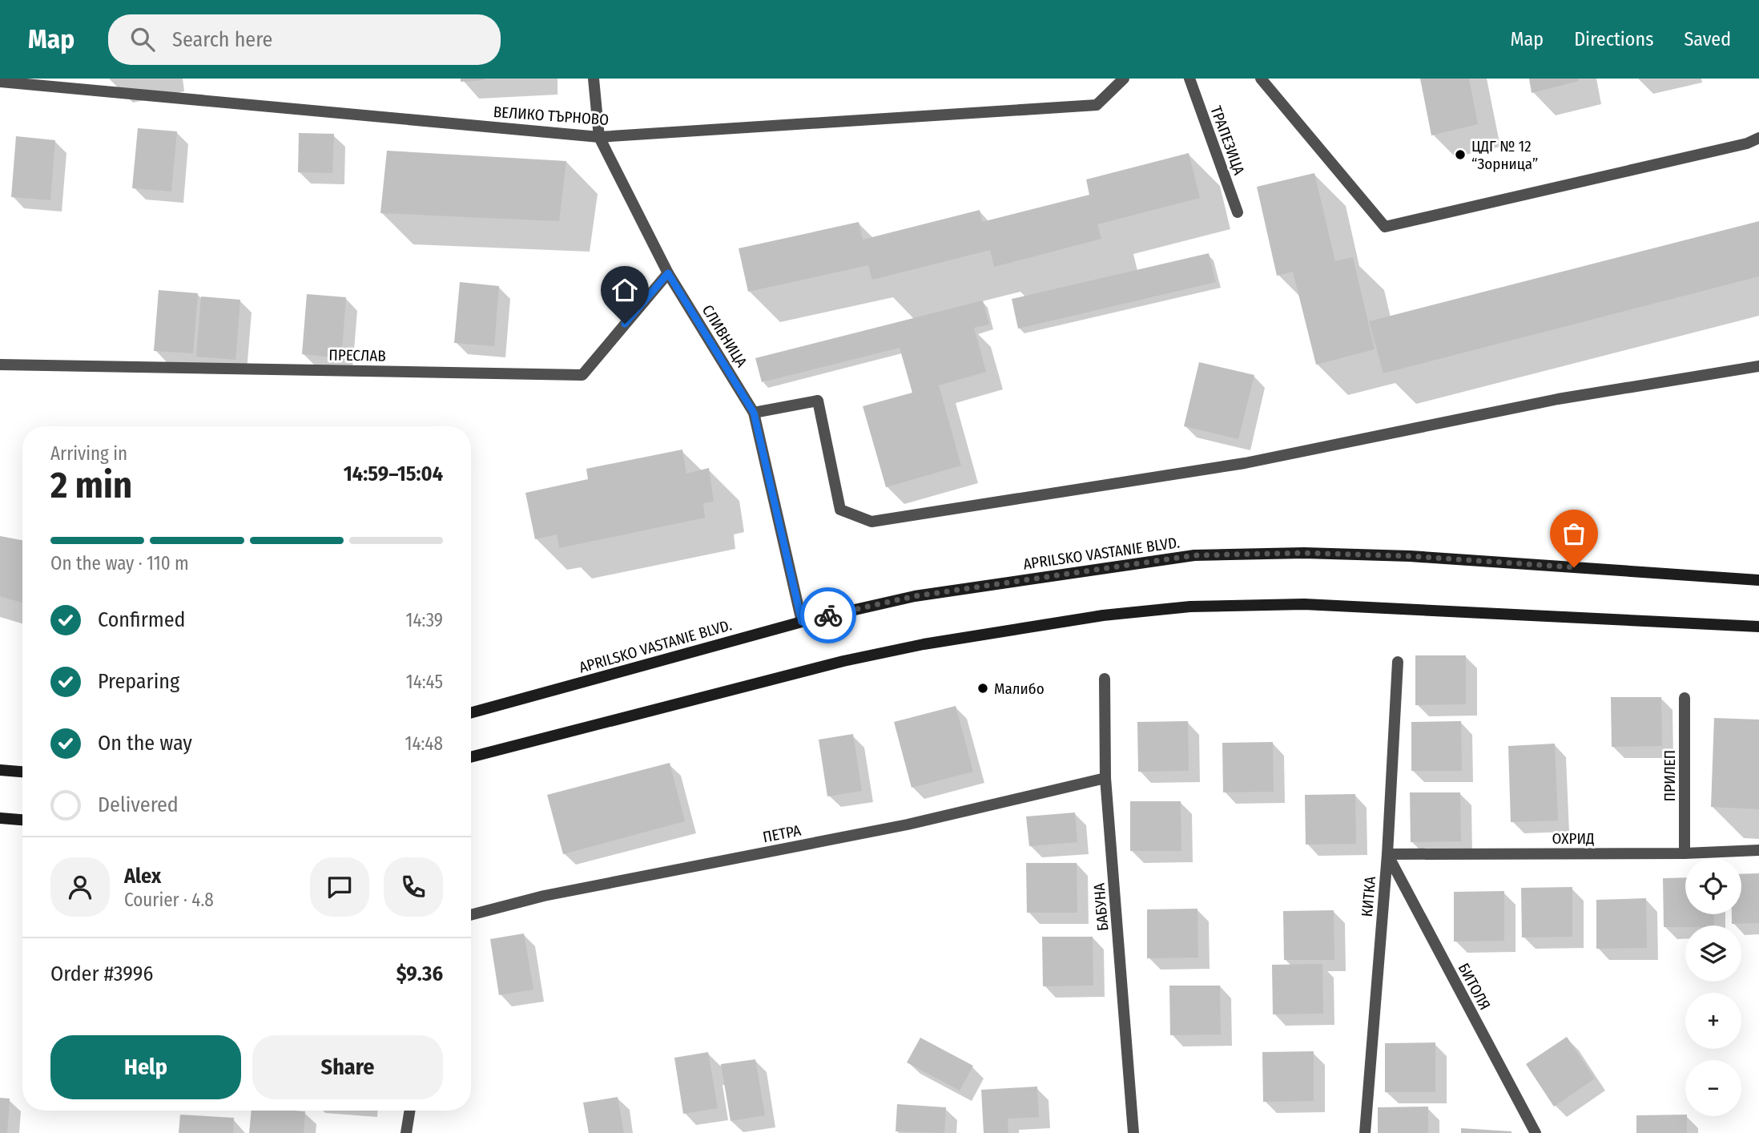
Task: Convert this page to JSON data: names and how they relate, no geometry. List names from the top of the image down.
{
  "streets": {
    "street": [
      "ВЕЛИКО ТЪРНОВО",
      "ТРАПЕЗИЦА",
      "СЛИВНИЦА",
      "ПРЕСЛАВ",
      "APRILSKO VASTANIE BLVD.",
      "ПРИЛЕП",
      "ПЕТРА",
      "ОХРИД",
      "КИТКА",
      "БАБУНА",
      "БИТОЛЯ"
    ]
  },
  "crossings": [
    ["ВЕЛИКО ТЪРНОВО", "СЛИВНИЦА"],
    ["СЛИВНИЦА", "ПРЕСЛАВ"],
    ["СЛИВНИЦА", "APRILSKO VASTANIE BLVD."],
    ["ПРИЛЕП", "ОХРИД"],
    ["ПЕТРА", "БАБУНА"],
    ["ОХРИД", "КИТКА"],
    ["ОХРИД", "БИТОЛЯ"],
    ["КИТКА", "БИТОЛЯ"]
  ],
  "places": ["ЦДГ № 12 “Зорница”", "Малибо"],
  "page": {
    "header": "Map",
    "search": "Search here",
    "nav": ["Map", "Directions", "Saved"],
    "heading": ["2 min", "Arriving in", "14:59–15:04"],
    "panel": [
      "Alex",
      "Courier · 4.8",
      "Order #3996",
      "$9.36"
    ],
    "bar": "On the way · 110 m",
    "list": [
      ["Confirmed", "14:39"],
      ["Preparing", "14:45"],
      ["On the way", "14:48"],
      "Delivered"
    ],
    "map_buttons": ["+", "−"],
    "buttons": ["Help", "Share"]
  }
}
